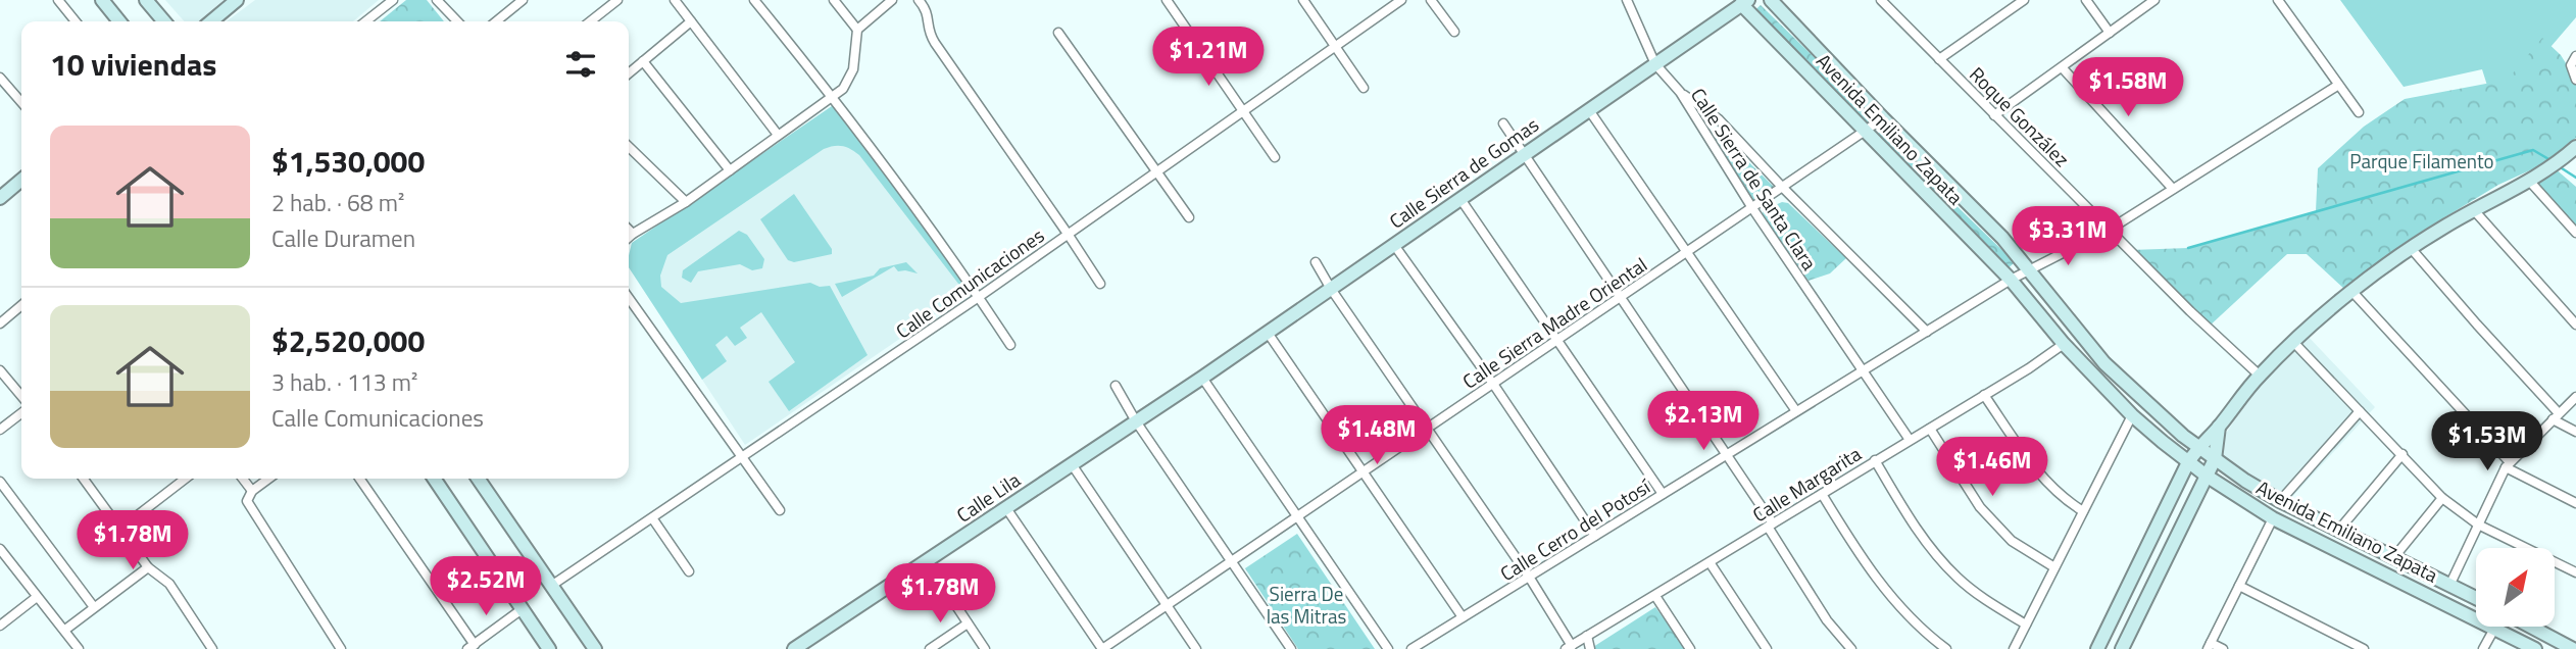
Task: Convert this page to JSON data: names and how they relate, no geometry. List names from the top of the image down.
{
  "streets": {
    "street": [
      "Roque González",
      "Avenida Emiliano Zapata",
      "Calle Sierra de Gomas",
      "Calle Sierra de Santa Clara",
      "Calle Comunicaciones",
      "Calle Sierra Madre Oriental",
      "Calle Margarita",
      "Calle Lila",
      "Calle Cerro del Potosí"
    ]
  },
  "crossings": [
    ["Roque González", "Calle Cerro del Potosí"],
    ["Avenida Emiliano Zapata", "Calle Sierra de Gomas"],
    ["Avenida Emiliano Zapata", "Calle Sierra Madre Oriental"],
    ["Avenida Emiliano Zapata", "Calle Margarita"],
    ["Avenida Emiliano Zapata", "Calle Cerro del Potosí"],
    ["Calle Sierra de Gomas", "Calle Sierra de Santa Clara"],
    ["Calle Sierra de Gomas", "Calle Lila"],
    ["Calle Sierra de Santa Clara", "Calle Sierra Madre Oriental"],
    ["Calle Sierra de Santa Clara", "Calle Margarita"],
    ["Calle Sierra de Santa Clara", "Calle Cerro del Potosí"]
  ],
  "parks": ["Parque Filamento", "Sierra De las Mitras"],
  "north": "top right",
  "page": {
    "heading": "10 viviendas",
    "price": [
      "$1.21M",
      "$1.58M",
      "$3.31M",
      "$2.13M",
      "$1.48M",
      "$1.53M",
      "$1.46M",
      "$1.78M",
      "$2.52M",
      "$1.78M"
    ],
    "list": [
      {
        "name": "$1,530,000",
        "note": "2 hab. · 68 m² · Calle Duramen"
      },
      {
        "name": "$2,520,000",
        "note": "3 hab. · 113 m² · Calle Comunicaciones"
      }
    ]
  }
}
